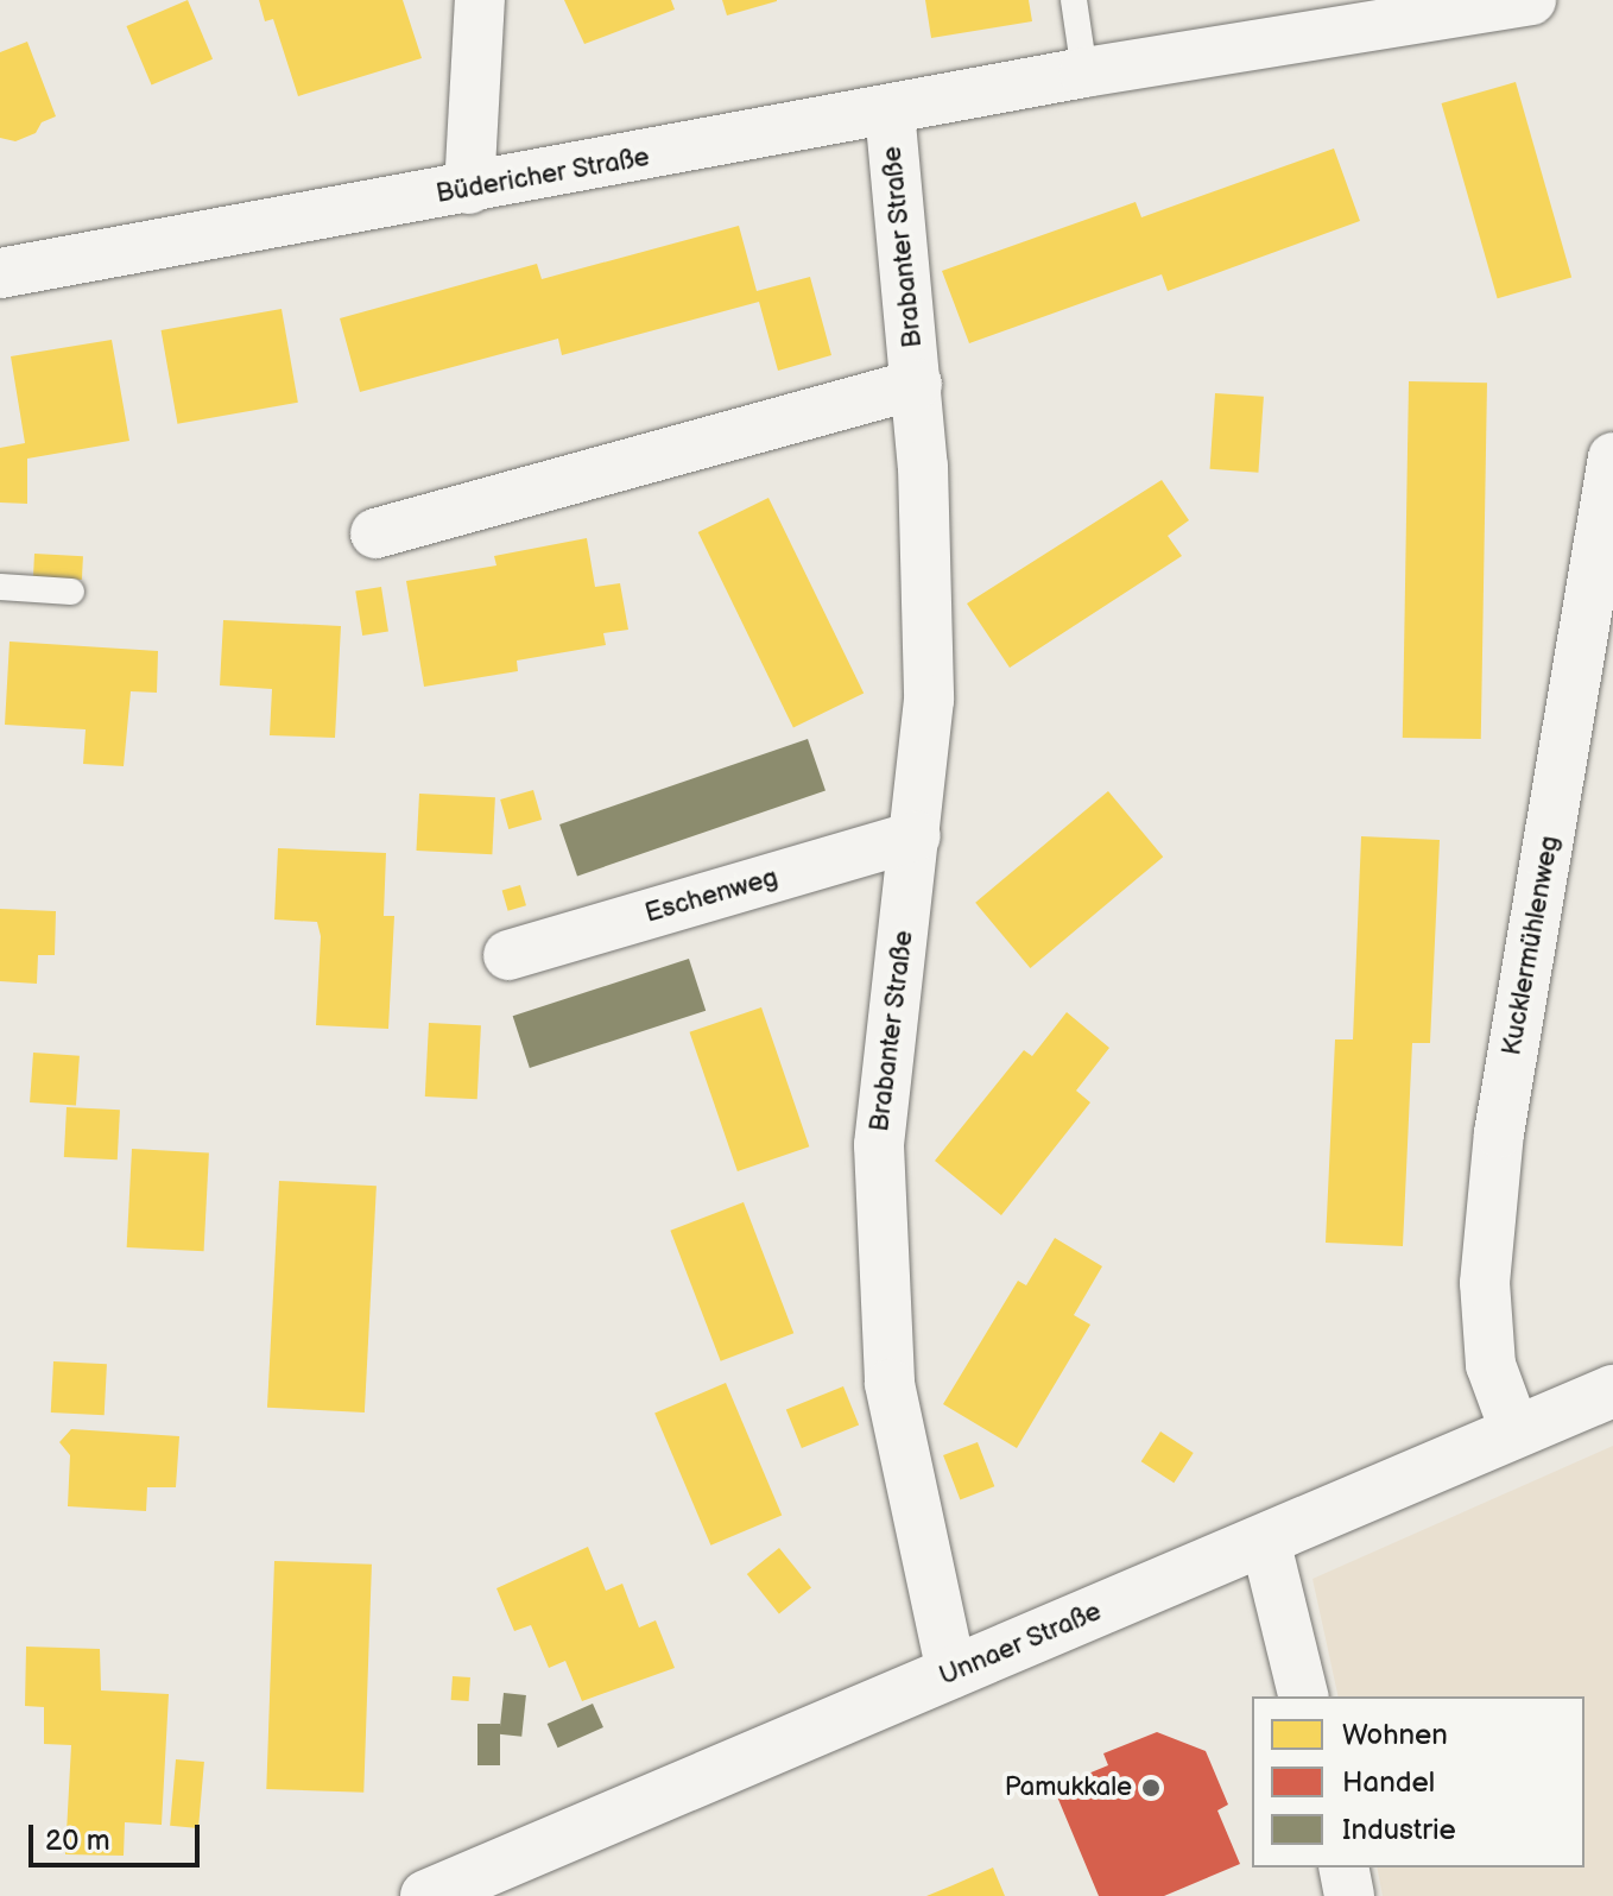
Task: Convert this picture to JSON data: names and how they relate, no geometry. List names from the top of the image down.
{
  "streets": {
    "street": [
      "Büdericher Straße",
      "Brabanter Straße",
      "Eschenweg",
      "Kucklermühlenweg",
      "Unnaer Straße"
    ]
  },
  "crossings": [
    ["Büdericher Straße", "Brabanter Straße"],
    ["Brabanter Straße", "Eschenweg"],
    ["Brabanter Straße", "Unnaer Straße"],
    ["Kucklermühlenweg", "Unnaer Straße"]
  ],
  "places": ["Pamukkale"],
  "legend": ["Wohnen", "Handel", "Industrie"],
  "scale_bar": "20 m"
}
